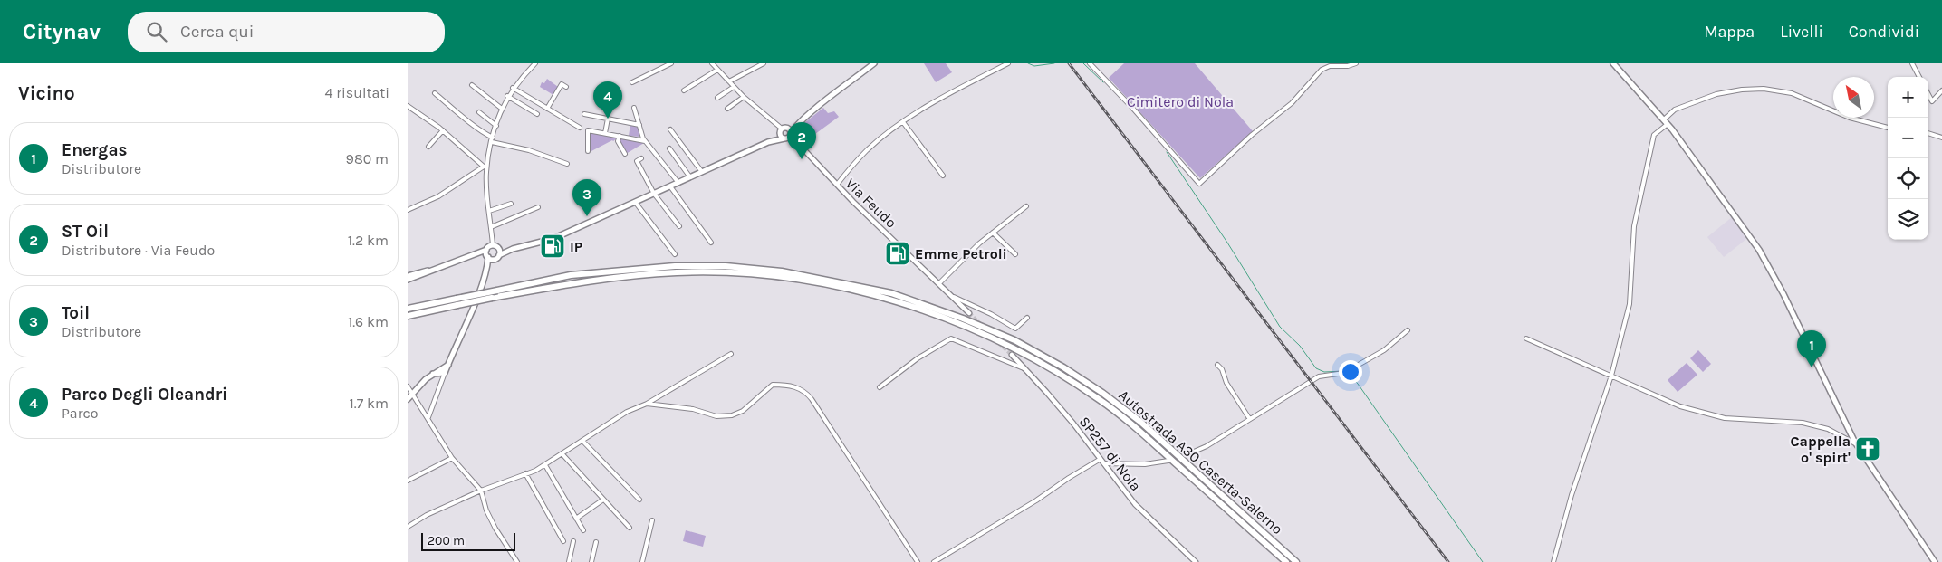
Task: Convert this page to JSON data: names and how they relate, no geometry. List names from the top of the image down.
{
  "streets": {
    "highway": ["Autostrada A30 Caserta-Salerno"],
    "street": ["Via Feudo", "SP257 di Nola"]
  },
  "parks": ["Cimitero di Nola"],
  "places": {
    "fuel station": ["IP", "Emme Petroli"],
    "church": ["Cappella o' spirt'"]
  },
  "scale_bar": "200 m",
  "north": "top left",
  "page": {
    "header": "Citynav",
    "search": "Cerca qui",
    "nav": ["Mappa", "Livelli", "Condividi"],
    "heading": ["Vicino", "4 risultati"],
    "map_buttons": ["+", "−"],
    "pins": [
      "4",
      "2",
      "3",
      "1"
    ],
    "list": [
      {
        "mark": "1",
        "name": "Energas",
        "note": "Distributore",
        "value": "980 m"
      },
      {
        "mark": "2",
        "name": "ST Oil",
        "note": "Distributore · Via Feudo",
        "value": "1.2 km"
      },
      {
        "mark": "3",
        "name": "Toil",
        "note": "Distributore",
        "value": "1.6 km"
      },
      {
        "mark": "4",
        "name": "Parco Degli Oleandri",
        "note": "Parco",
        "value": "1.7 km"
      }
    ],
    "scale": "200 m"
  }
}
